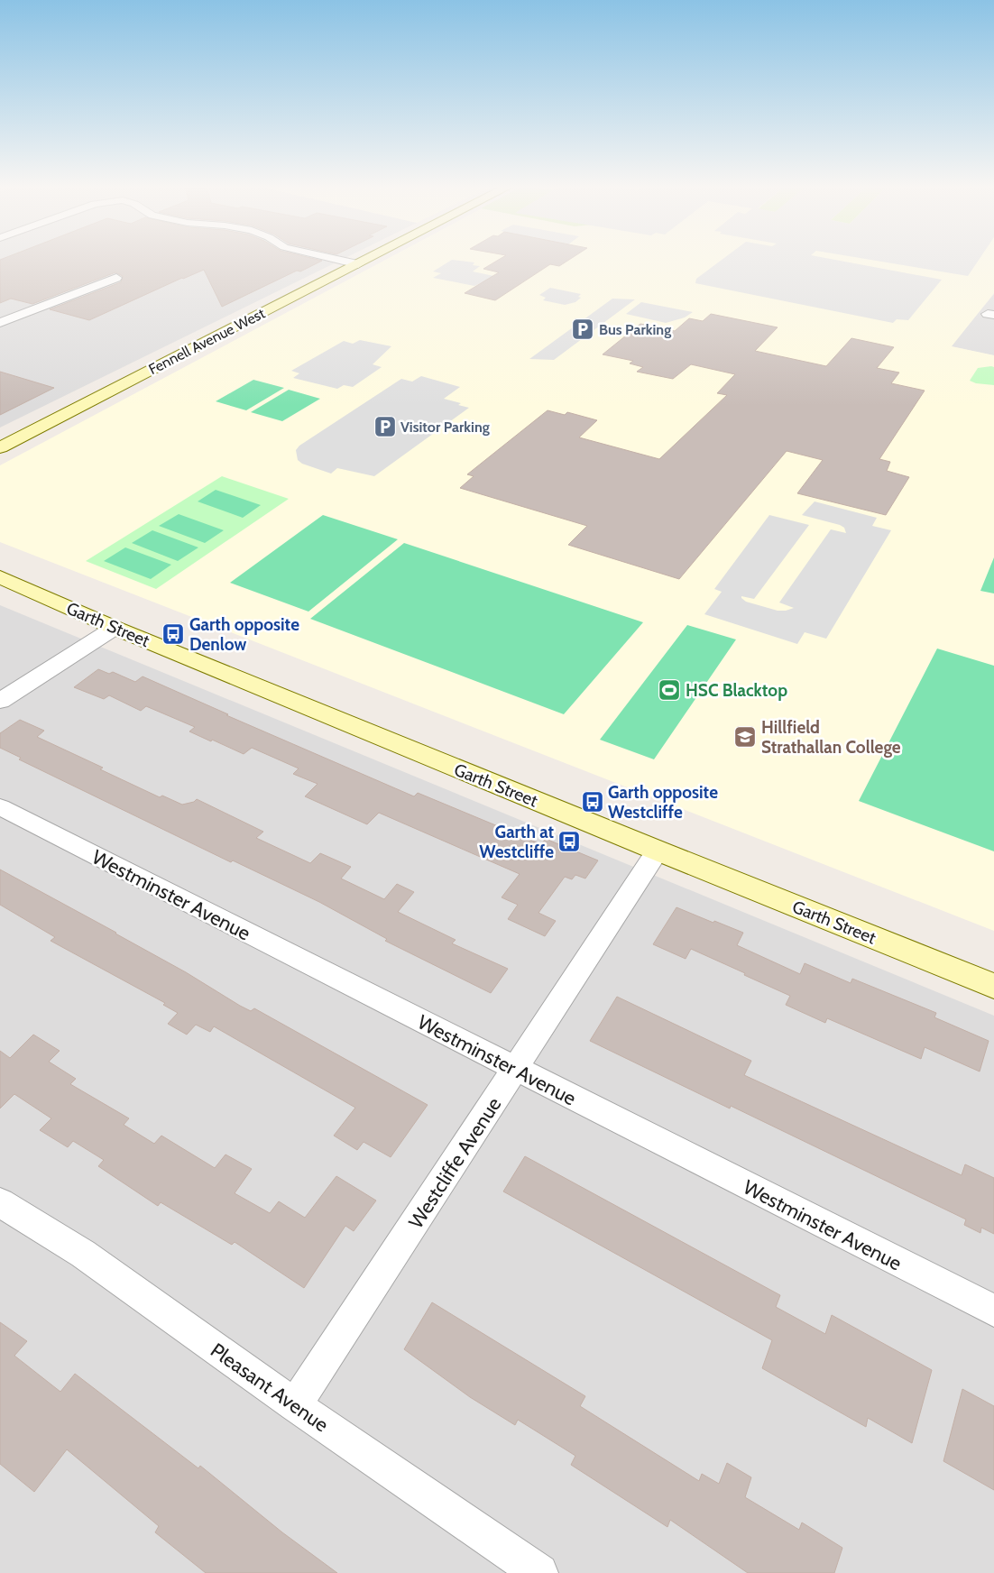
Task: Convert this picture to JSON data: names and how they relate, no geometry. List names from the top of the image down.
{
  "streets": {
    "main road": ["Fennell Avenue West", "Garth Street"],
    "street": ["Westminster Avenue", "Westcliffe Avenue", "Pleasant Avenue"]
  },
  "crossings": [
    ["Garth Street", "Westcliffe Avenue"],
    ["Westminster Avenue", "Westcliffe Avenue"],
    ["Westcliffe Avenue", "Pleasant Avenue"]
  ],
  "places": {
    "parking": ["Bus Parking", "Visitor Parking"],
    "bus stop": ["Garth opposite Denlow", "Garth opposite Westcliffe", "Garth at Westcliffe"],
    "sports": ["HSC Blacktop"],
    "school or university": ["Hillfield Strathallan College"]
  }
}
